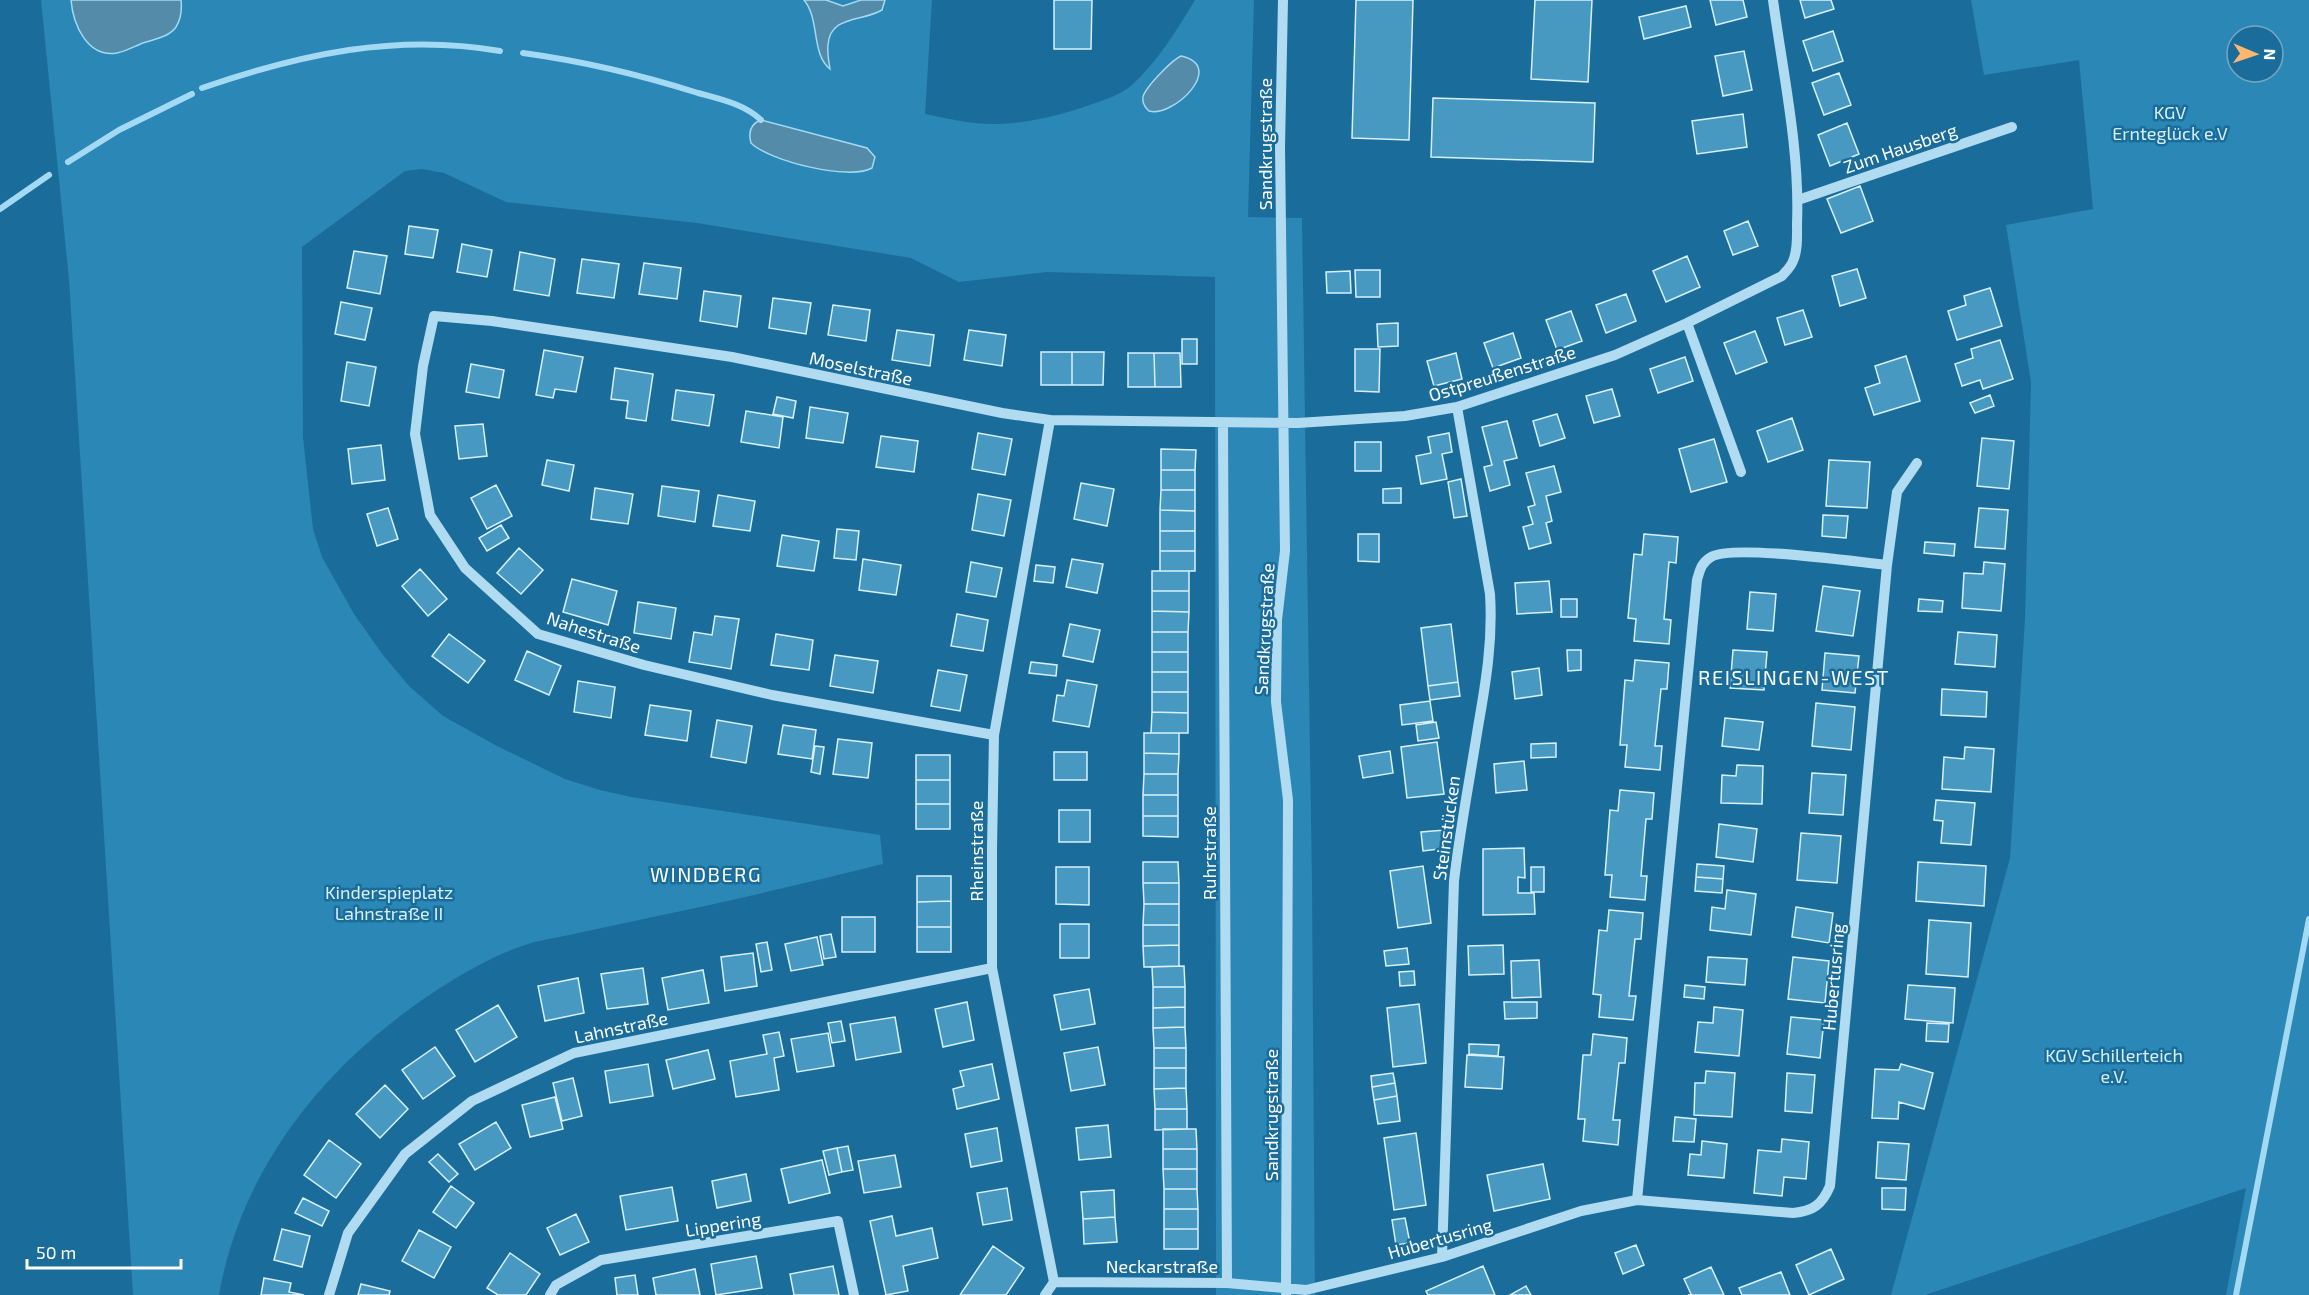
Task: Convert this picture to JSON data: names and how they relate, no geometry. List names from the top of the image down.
{
  "streets": {
    "street": [
      "Sandkrugstraße",
      "Zum Hausberg",
      "Moselstraße",
      "Ostpreußenstraße",
      "Nahestraße",
      "Steinstücken",
      "Rheinstraße",
      "Ruhrstraße",
      "Hubertusring",
      "Lahnstraße",
      "Lippering",
      "Neckarstraße"
    ]
  },
  "crossings": [
    ["Sandkrugstraße", "Moselstraße"],
    ["Sandkrugstraße", "Ostpreußenstraße"],
    ["Sandkrugstraße", "Hubertusring"],
    ["Sandkrugstraße", "Neckarstraße"],
    ["Zum Hausberg", "Ostpreußenstraße"],
    ["Moselstraße", "Ostpreußenstraße"],
    ["Moselstraße", "Nahestraße"],
    ["Moselstraße", "Rheinstraße"],
    ["Moselstraße", "Ruhrstraße"],
    ["Ostpreußenstraße", "Steinstücken"],
    ["Nahestraße", "Rheinstraße"],
    ["Steinstücken", "Hubertusring"],
    ["Rheinstraße", "Lahnstraße"],
    ["Rheinstraße", "Neckarstraße"],
    ["Ruhrstraße", "Neckarstraße"],
    ["Hubertusring", "Neckarstraße"]
  ],
  "districts": ["REISLINGEN-WEST", "WINDBERG"],
  "parks": ["KGV Ernteglück e.V", "Kinderspieplatz Lahnstraße II", "KGV Schillerteich e.V."],
  "scale_bar": "50 m",
  "north": "right"
}
